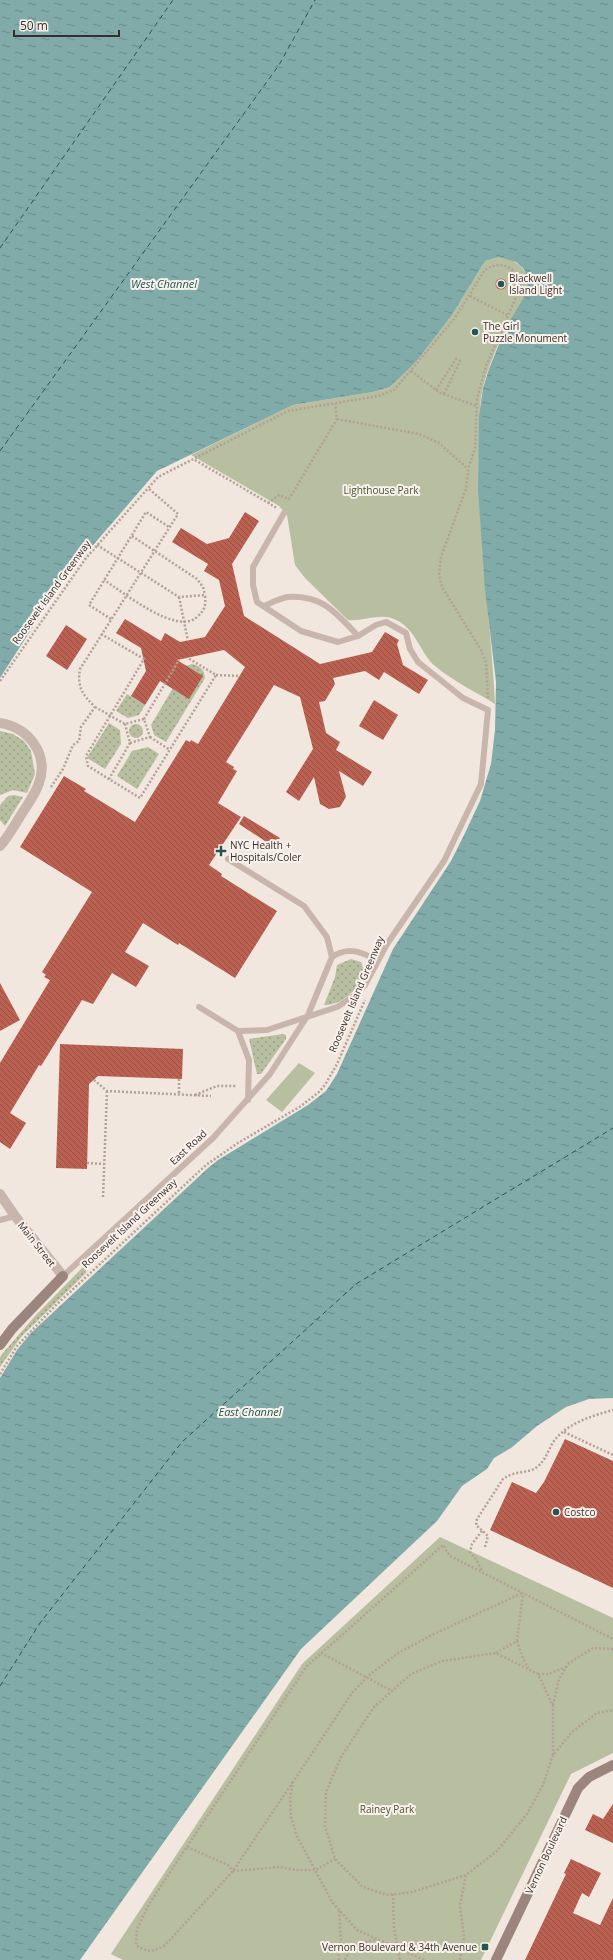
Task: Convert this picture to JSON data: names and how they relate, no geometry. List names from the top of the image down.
{
  "streets": {
    "main road": ["Main Street", "Vernon Boulevard"],
    "lane": ["Roosevelt Island Greenway", "East Road"]
  },
  "crossings": [
    ["East Road", "Main Street"]
  ],
  "water": ["West Channel", "East Channel"],
  "parks": ["Lighthouse Park", "Rainey Park"],
  "places": {
    "other": ["Blackwell Island Light", "The Girl Puzzle Monument", "Costco"],
    "health": ["NYC Health + Hospitals/Coler"],
    "transit": ["Vernon Boulevard & 34th Avenue"]
  },
  "scale_bar": "50 m"
}
